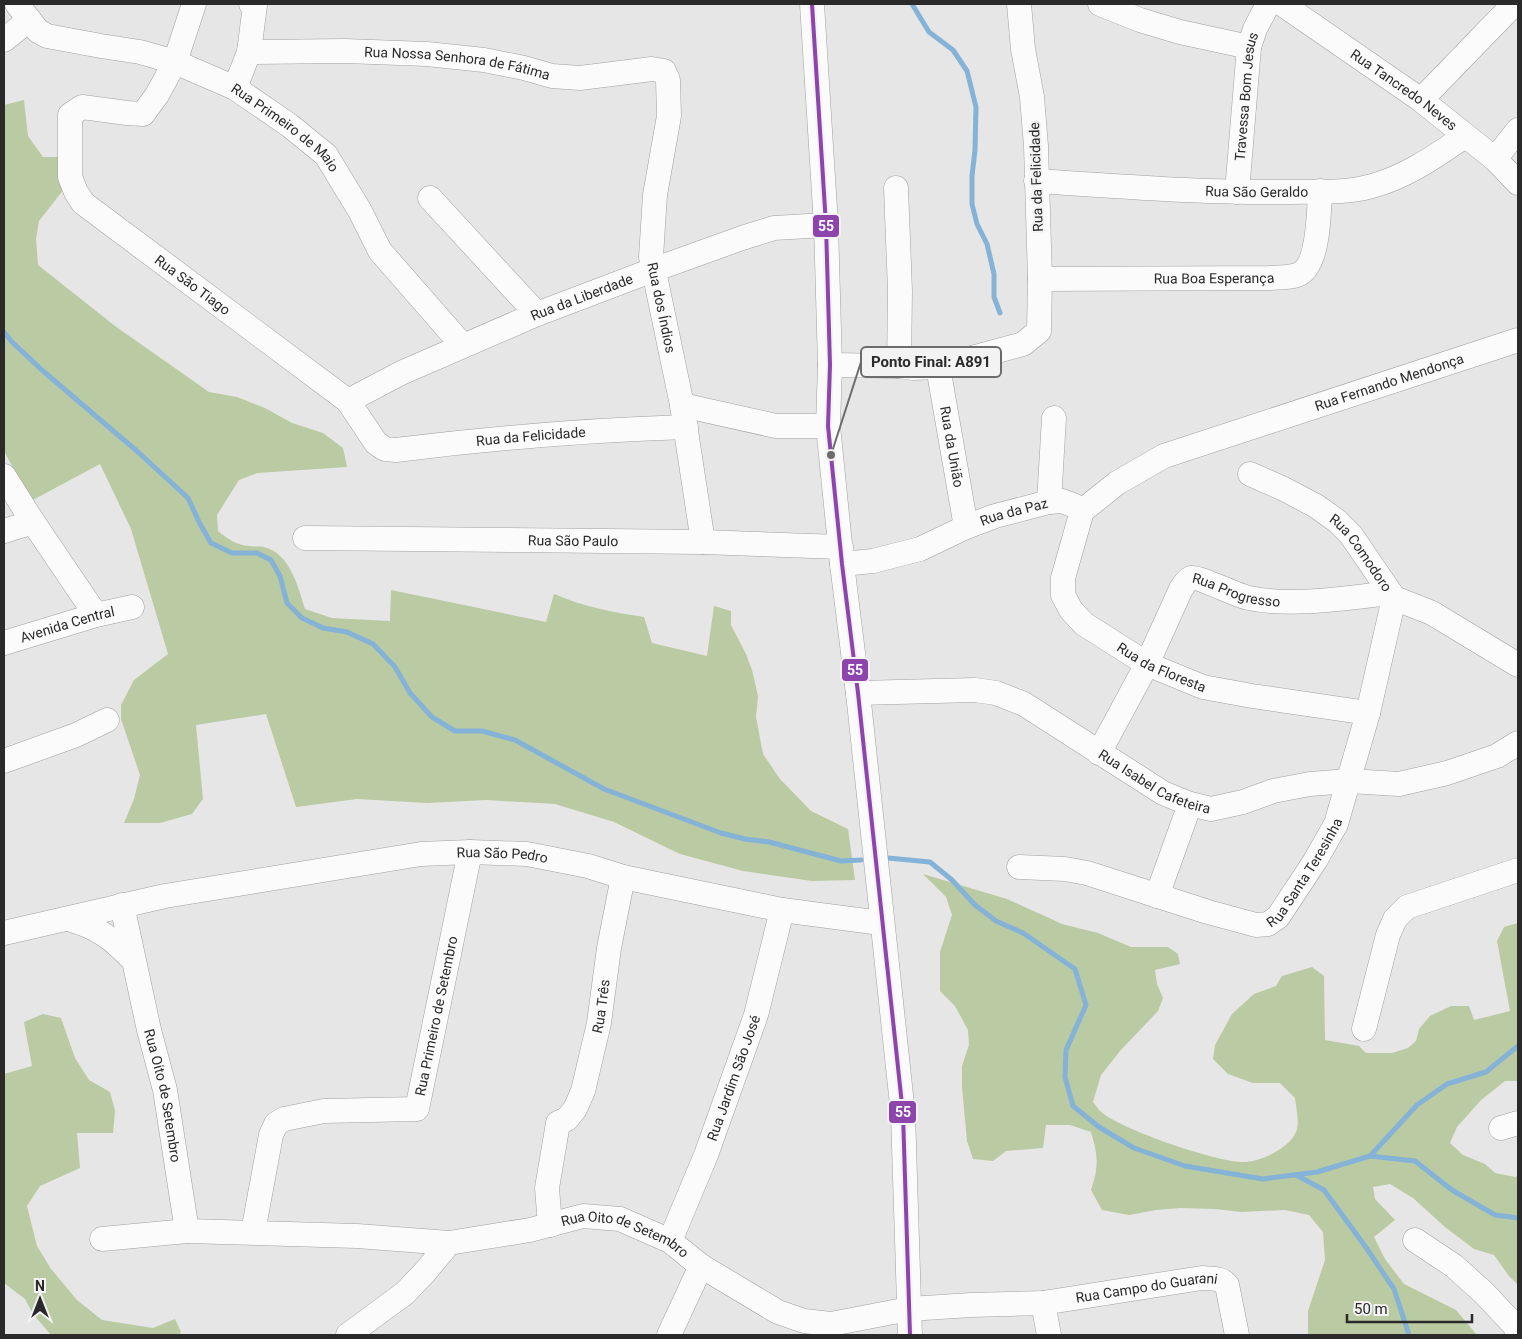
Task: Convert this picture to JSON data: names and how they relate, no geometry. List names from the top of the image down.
{
  "streets": {
    "street": [
      "Rua Nossa Senhora de Fátima",
      "Rua Tancredo Neves",
      "Travessa Bom Jesus",
      "Rua Primeiro de Maio",
      "Rua da Felicidade",
      "Rua São Geraldo",
      "Rua Boa Esperança",
      "Rua São Tiago",
      "Rua da Liberdade",
      "Rua dos Índios",
      "Rua Fernando Mendonça",
      "Rua da União",
      "Rua da Paz",
      "Rua São Paulo",
      "Rua Comodoro",
      "Rua Progresso",
      "Avenida Central",
      "Rua da Floresta",
      "Rua Isabel Cafeteira",
      "Rua São Pedro",
      "Rua Santa Teresinha",
      "Rua Três",
      "Rua Primeiro de Setembro",
      "Rua Jardim São José",
      "Rua Oito de Setembro",
      "Rua Campo do Guarani"
    ]
  },
  "crossings": [
    ["Rua Nossa Senhora de Fátima", "Rua dos Índios"],
    ["Rua Tancredo Neves", "Travessa Bom Jesus"],
    ["Rua Tancredo Neves", "Rua São Geraldo"],
    ["Travessa Bom Jesus", "Rua São Geraldo"],
    ["Rua Primeiro de Maio", "Rua São Tiago"],
    ["Rua Primeiro de Maio", "Rua da Liberdade"],
    ["Rua da Felicidade", "Rua São Geraldo"],
    ["Rua da Felicidade", "Rua Boa Esperança"],
    ["Rua da Felicidade", "Rua São Tiago"],
    ["Rua da Felicidade", "Rua dos Índios"],
    ["Rua da Felicidade", "Rua da União"],
    ["Rua São Geraldo", "Rua Boa Esperança"],
    ["Rua São Tiago", "Rua da Liberdade"],
    ["Rua da Liberdade", "Rua dos Índios"],
    ["Rua dos Índios", "Rua São Paulo"],
    ["Rua Fernando Mendonça", "Rua da Paz"],
    ["Rua Fernando Mendonça", "Rua da Floresta"],
    ["Rua da União", "Rua da Paz"],
    ["Rua da Paz", "Rua São Paulo"],
    ["Rua da Paz", "Rua da Floresta"],
    ["Rua Comodoro", "Rua Progresso"],
    ["Rua Comodoro", "Rua Santa Teresinha"],
    ["Rua Progresso", "Rua da Floresta"],
    ["Rua Progresso", "Rua Isabel Cafeteira"],
    ["Rua Progresso", "Rua Santa Teresinha"],
    ["Rua da Floresta", "Rua Santa Teresinha"],
    ["Rua Isabel Cafeteira", "Rua Santa Teresinha"],
    ["Rua São Pedro", "Rua Três"],
    ["Rua São Pedro", "Rua Primeiro de Setembro"],
    ["Rua São Pedro", "Rua Jardim São José"],
    ["Rua São Pedro", "Rua Oito de Setembro"],
    ["Rua Três", "Rua Oito de Setembro"],
    ["Rua Primeiro de Setembro", "Rua Oito de Setembro"],
    ["Rua Jardim São José", "Rua Oito de Setembro"],
    ["Rua Oito de Setembro", "Rua Campo do Guarani"]
  ],
  "places": ["Ponto Final: A891"],
  "lines": ["transit line 55"],
  "scale_bar": "50 m",
  "north": "top"
}
